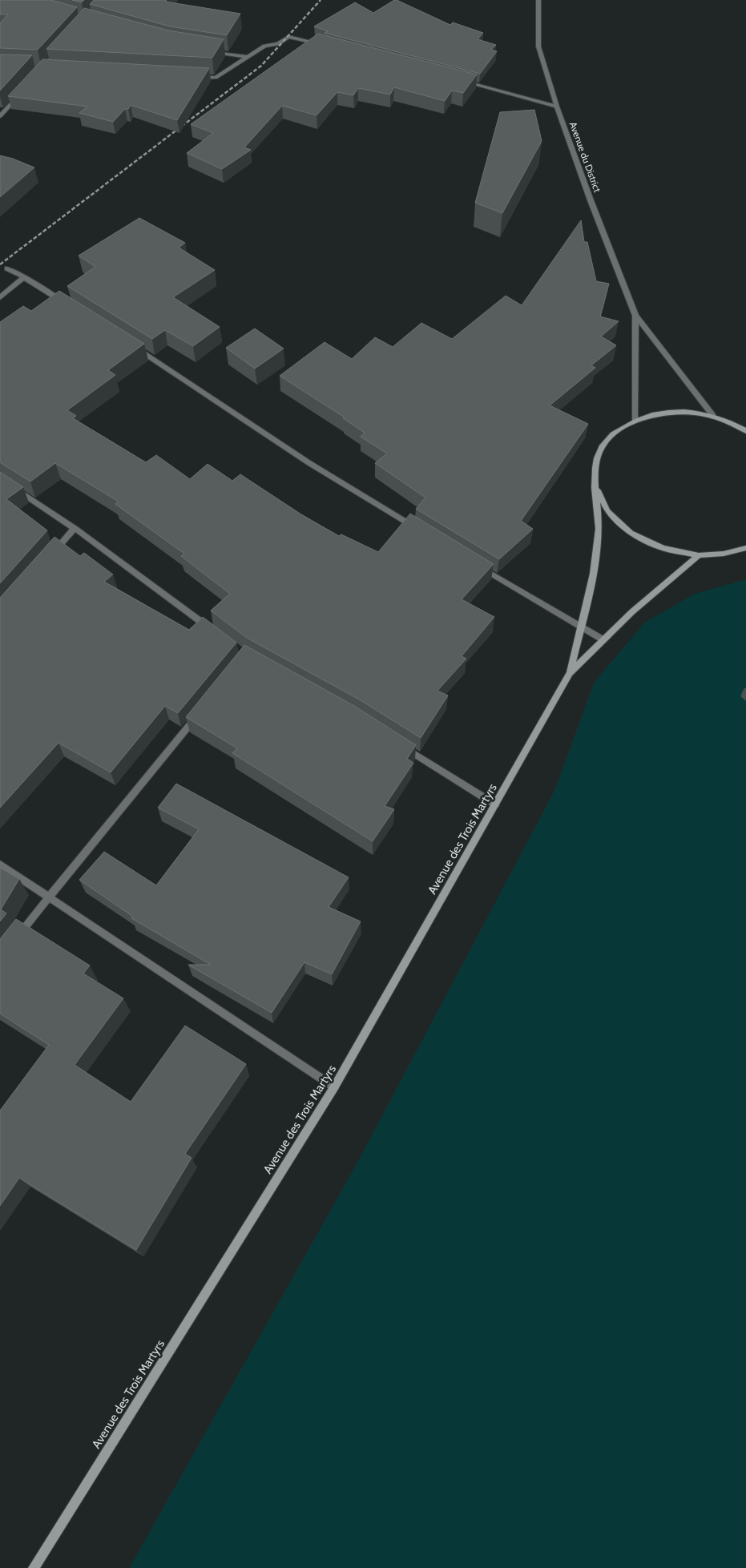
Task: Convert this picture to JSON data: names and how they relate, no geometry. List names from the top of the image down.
{
  "streets": {
    "main road": ["Avenue des Trois Martyrs"],
    "street": ["Avenue du District"]
  },
  "crossings": [
    ["Avenue du District", "Avenue des Trois Martyrs"]
  ]
}
